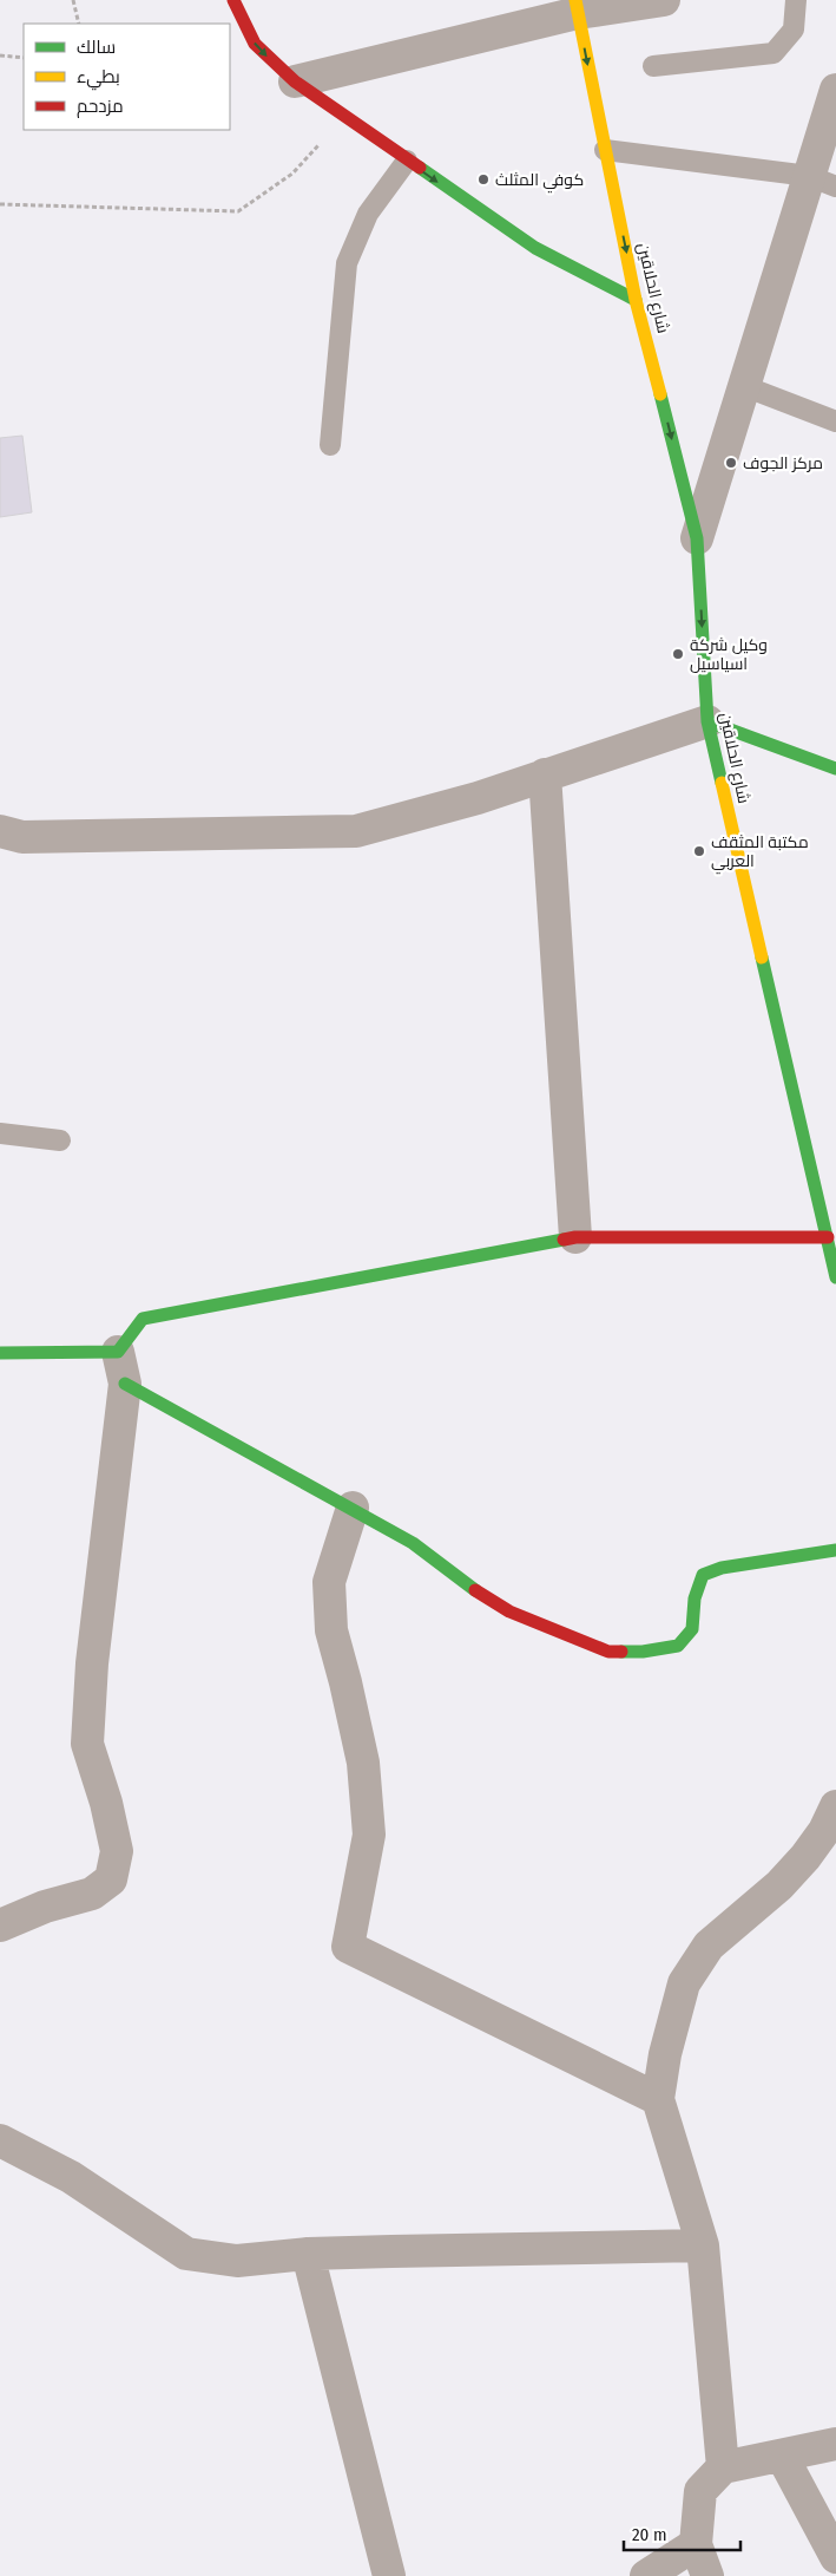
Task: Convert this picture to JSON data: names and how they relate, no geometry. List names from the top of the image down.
{
  "streets": {
    "street": ["شارع الحلاقين"]
  },
  "one_way": ["شارع الحلاقين"],
  "places": [
    "كوفي المثلث",
    "مركز الجوف",
    "وكيل شركة اسياسيل",
    "مكتبة المثقف العربي"
  ],
  "legend": ["سالك", "بطيء", "مزدحم"],
  "scale_bar": "20 m"
}
